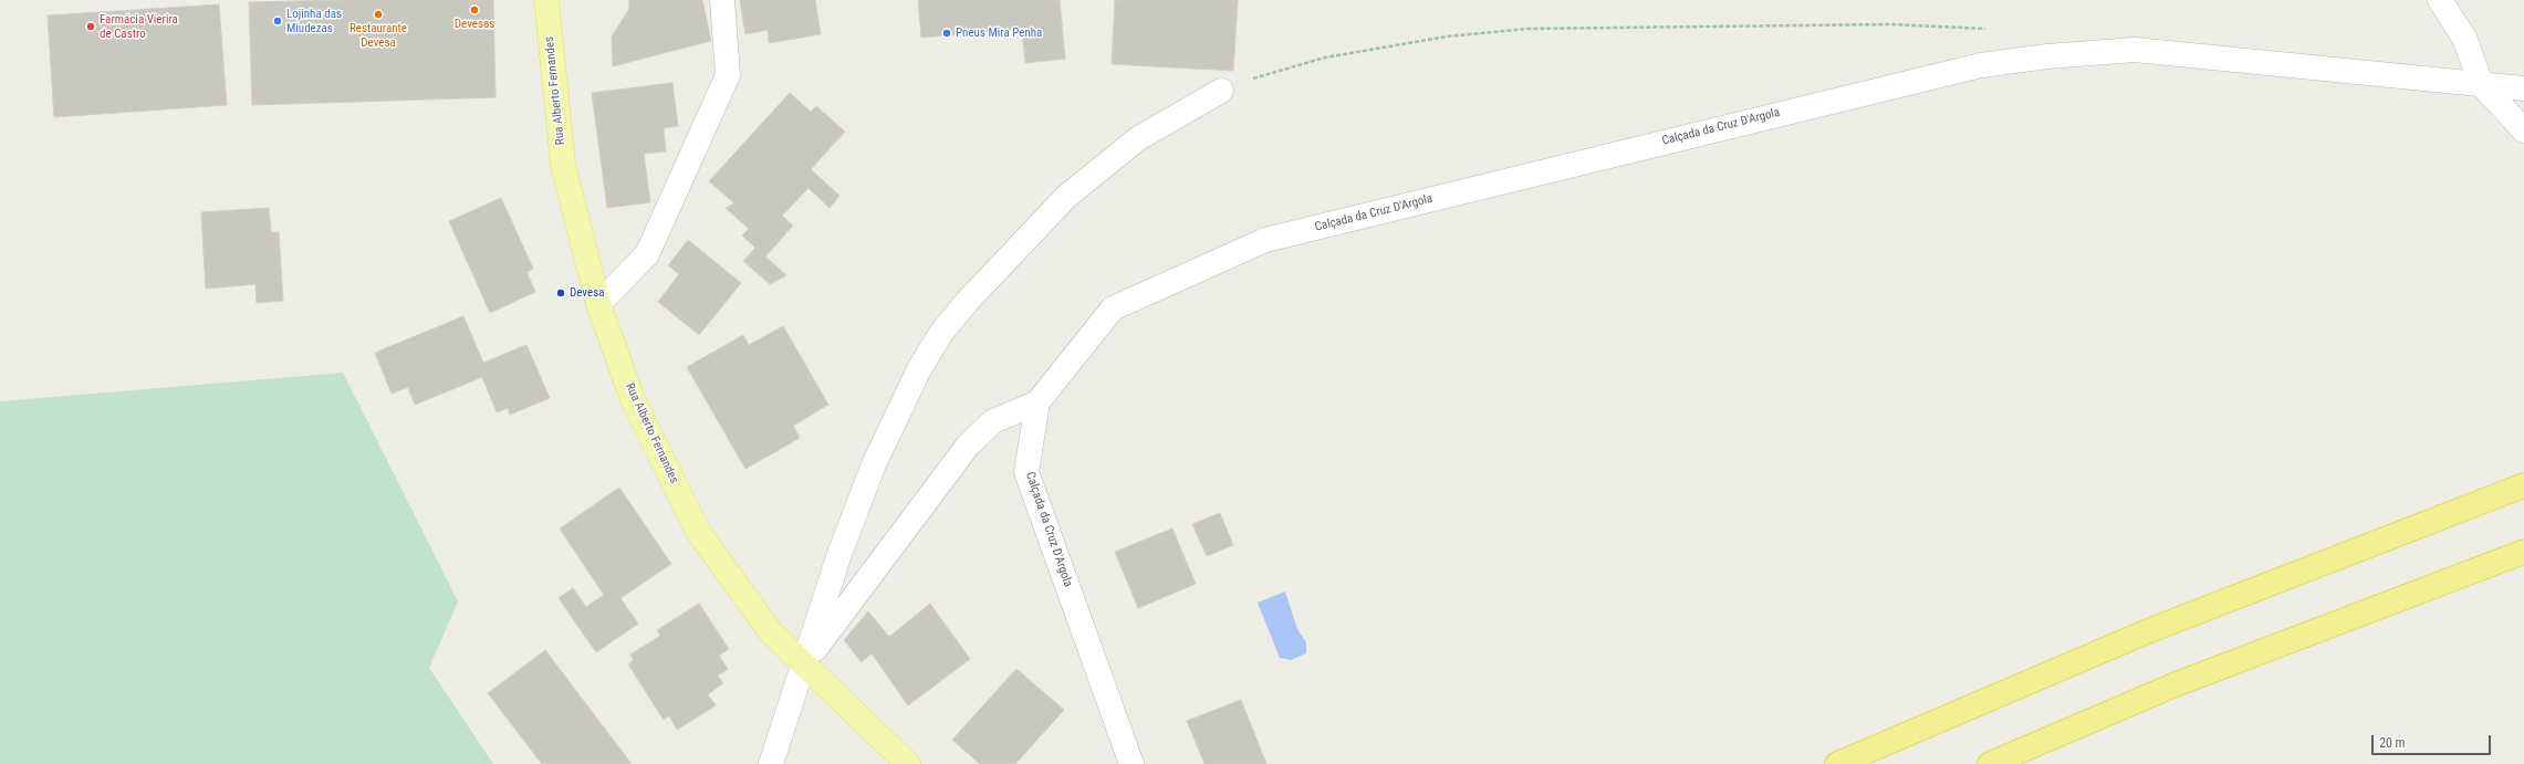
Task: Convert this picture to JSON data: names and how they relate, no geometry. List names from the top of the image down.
{
  "streets": {
    "main road": ["Rua Alberto Fernandes"],
    "street": ["Calçada da Cruz D'Argola"]
  },
  "places": [
    "Devesas",
    "Restaurante Devesa",
    "Lojinha das Miudezas",
    "Farmácia Vierira de Castro",
    "Pneus Mira Penha",
    "Devesa"
  ],
  "scale_bar": "20 m"
}
